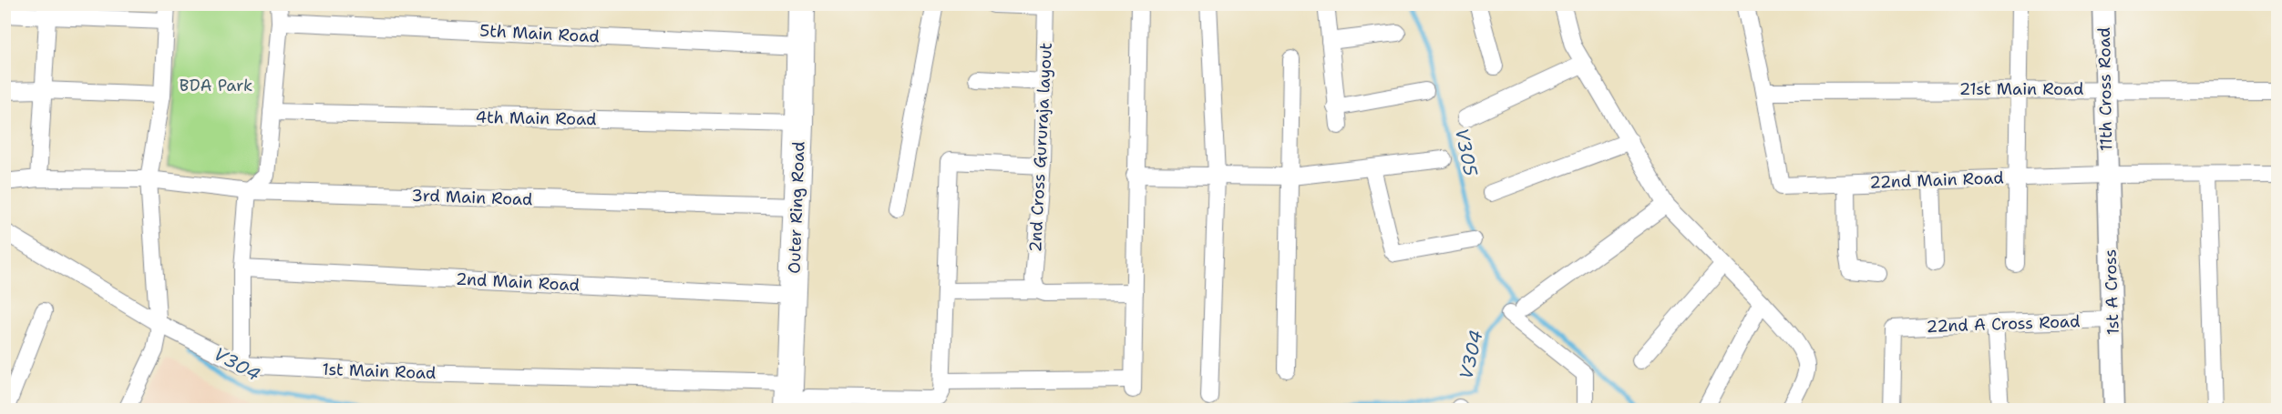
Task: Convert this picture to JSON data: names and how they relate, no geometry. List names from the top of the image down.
{
  "streets": {
    "highway": ["Outer Ring Road"],
    "street": [
      "5th Main Road",
      "21st Main Road",
      "11th Cross Road",
      "4th Main Road",
      "2nd Cross Gururaja layout",
      "22nd Main Road",
      "3rd Main Road",
      "2nd Main Road",
      "1st A Cross",
      "22nd A Cross Road",
      "1st Main Road"
    ]
  },
  "crossings": [
    ["5th Main Road", "Outer Ring Road"],
    ["21st Main Road", "11th Cross Road"],
    ["21st Main Road", "22nd Main Road"],
    ["11th Cross Road", "22nd Main Road"],
    ["11th Cross Road", "1st A Cross"],
    ["4th Main Road", "Outer Ring Road"],
    ["22nd Main Road", "1st A Cross"],
    ["3rd Main Road", "Outer Ring Road"],
    ["Outer Ring Road", "2nd Main Road"],
    ["Outer Ring Road", "1st Main Road"],
    ["1st A Cross", "22nd A Cross Road"]
  ],
  "water": ["V305", "V304"],
  "parks": ["BDA Park"]
}
